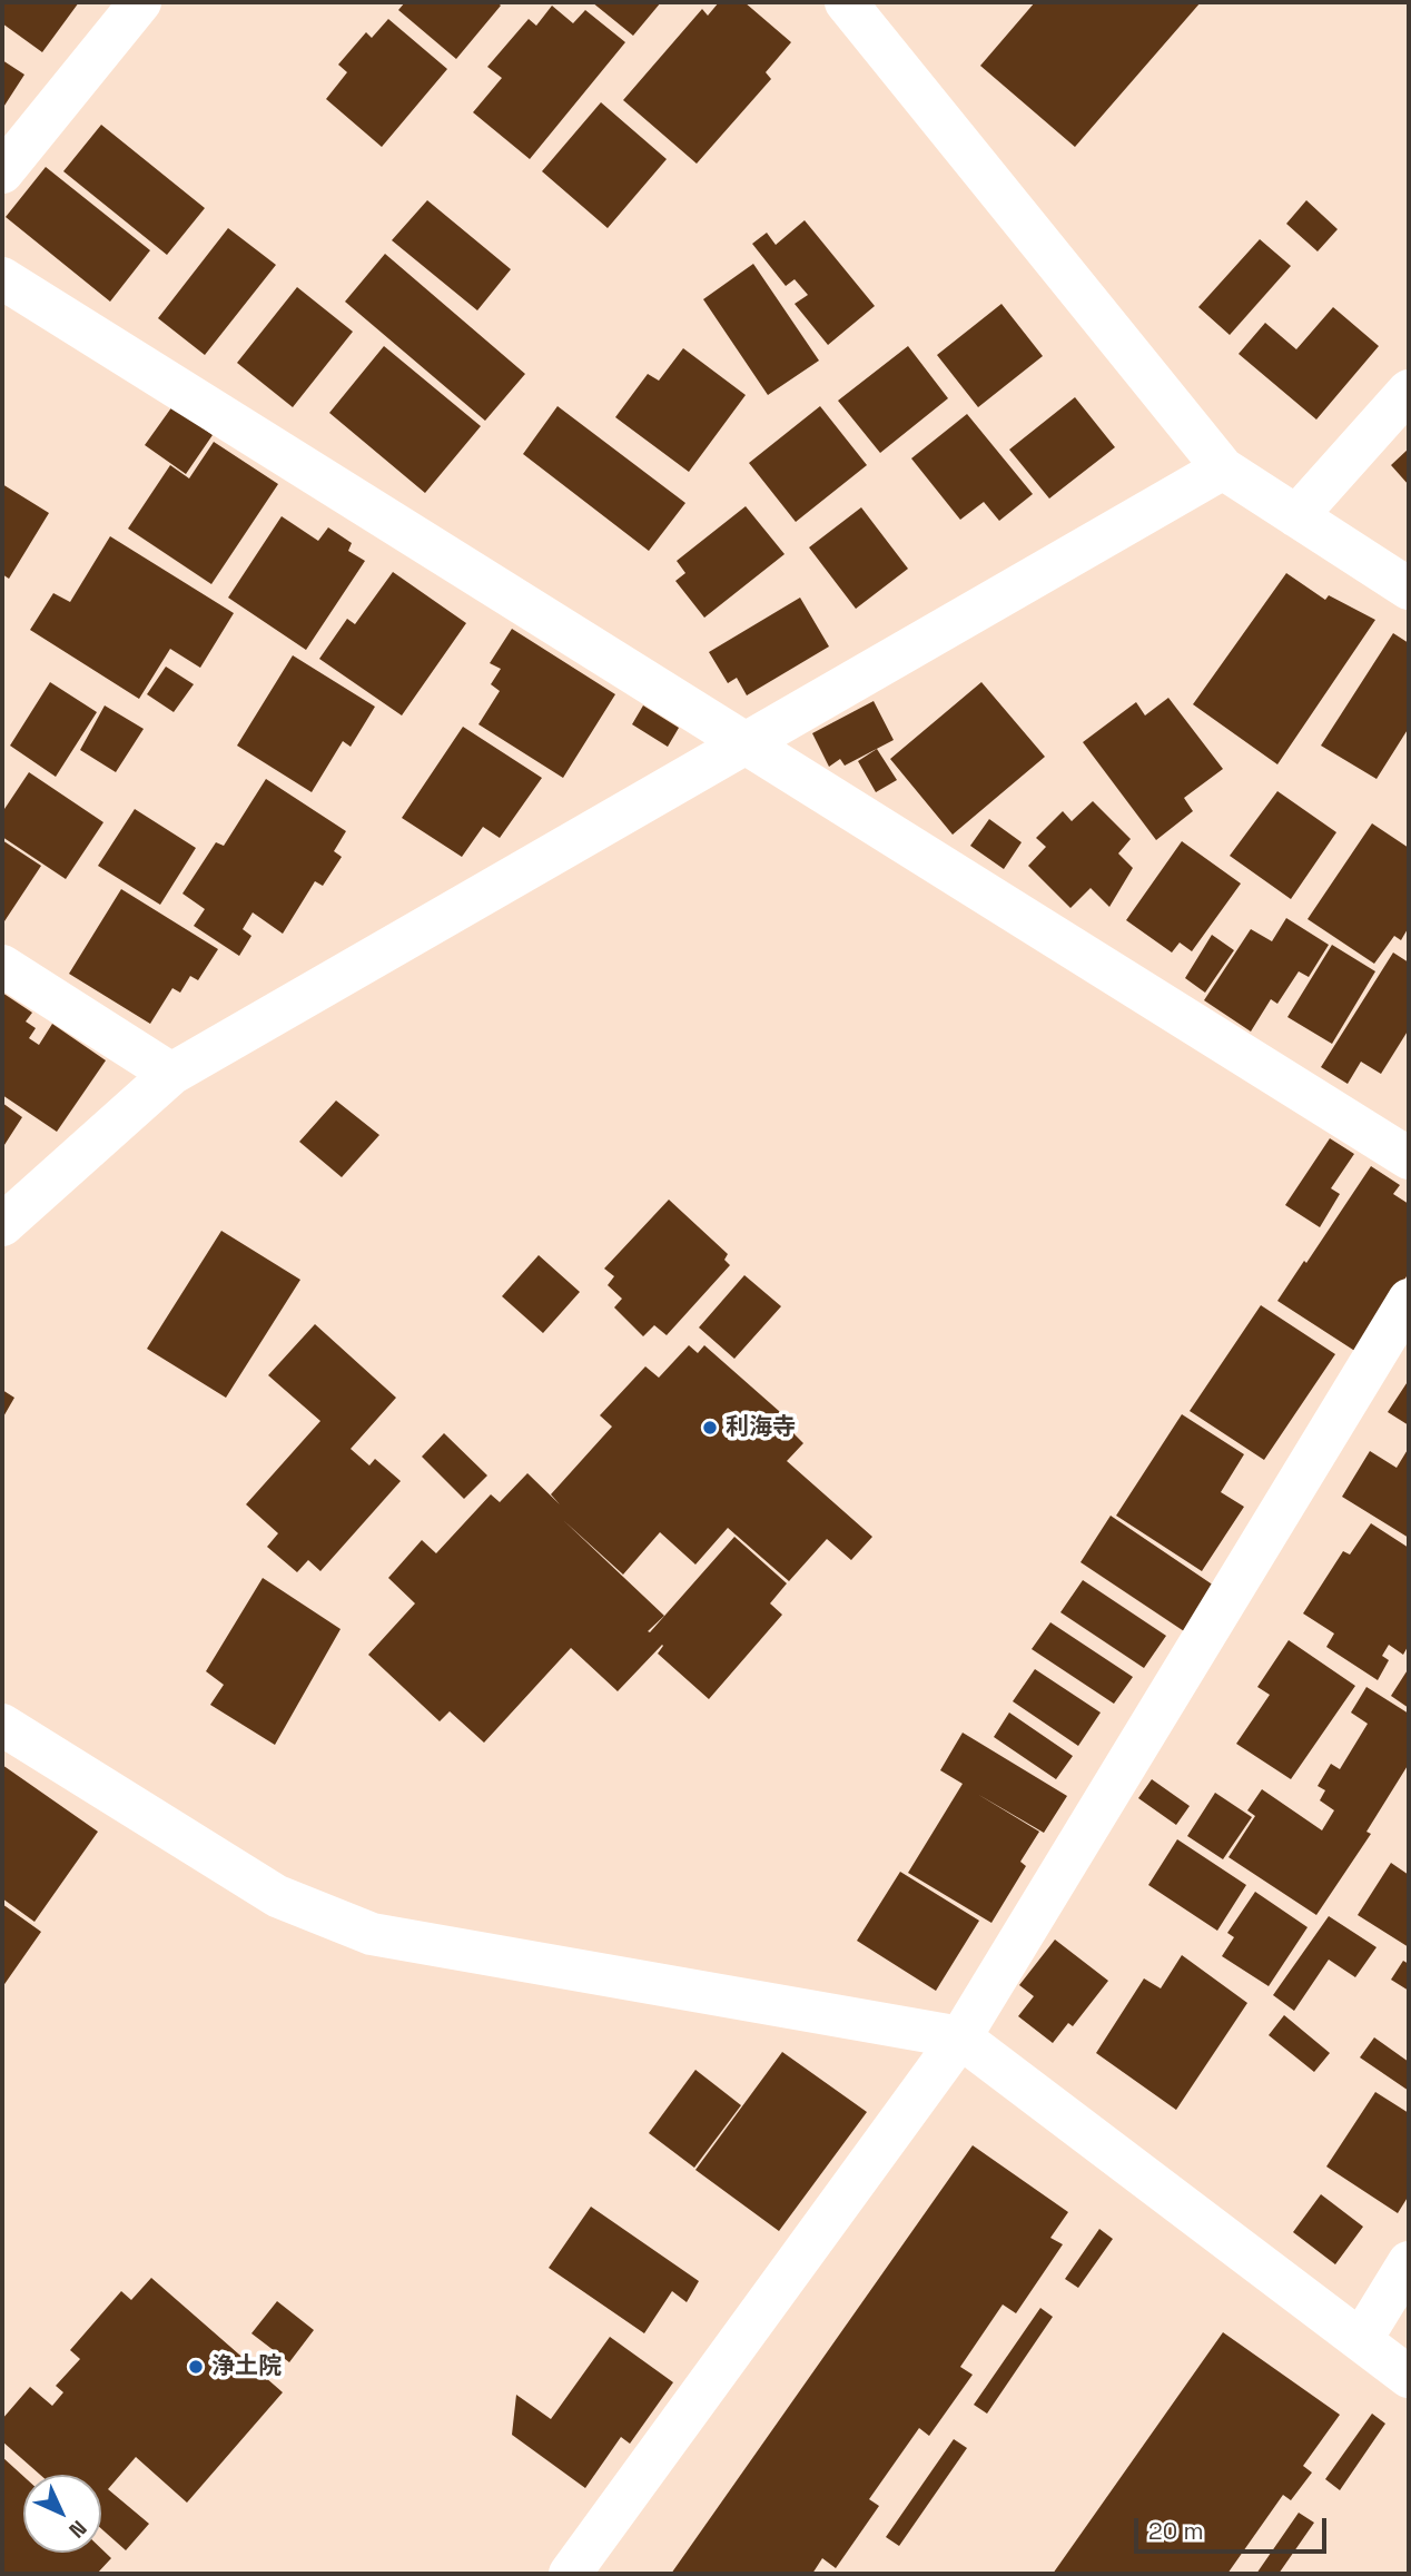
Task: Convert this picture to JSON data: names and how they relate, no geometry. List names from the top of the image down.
{
  "places": ["利海寺", "浄土院"],
  "scale_bar": "20 m",
  "north": "bottom right"
}
